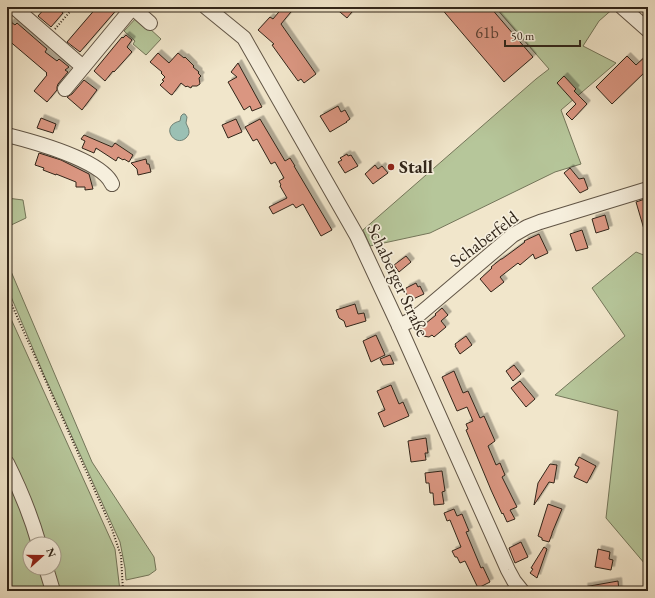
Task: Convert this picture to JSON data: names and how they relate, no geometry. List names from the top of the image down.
{
  "streets": {
    "street": ["Schaberfeld", "Schaberger Straße"]
  },
  "crossings": [
    ["Schaberfeld", "Schaberger Straße"]
  ],
  "places": ["Stall"],
  "house_numbers": ["61b"],
  "scale_bar": "50 m",
  "north": "right"
}
